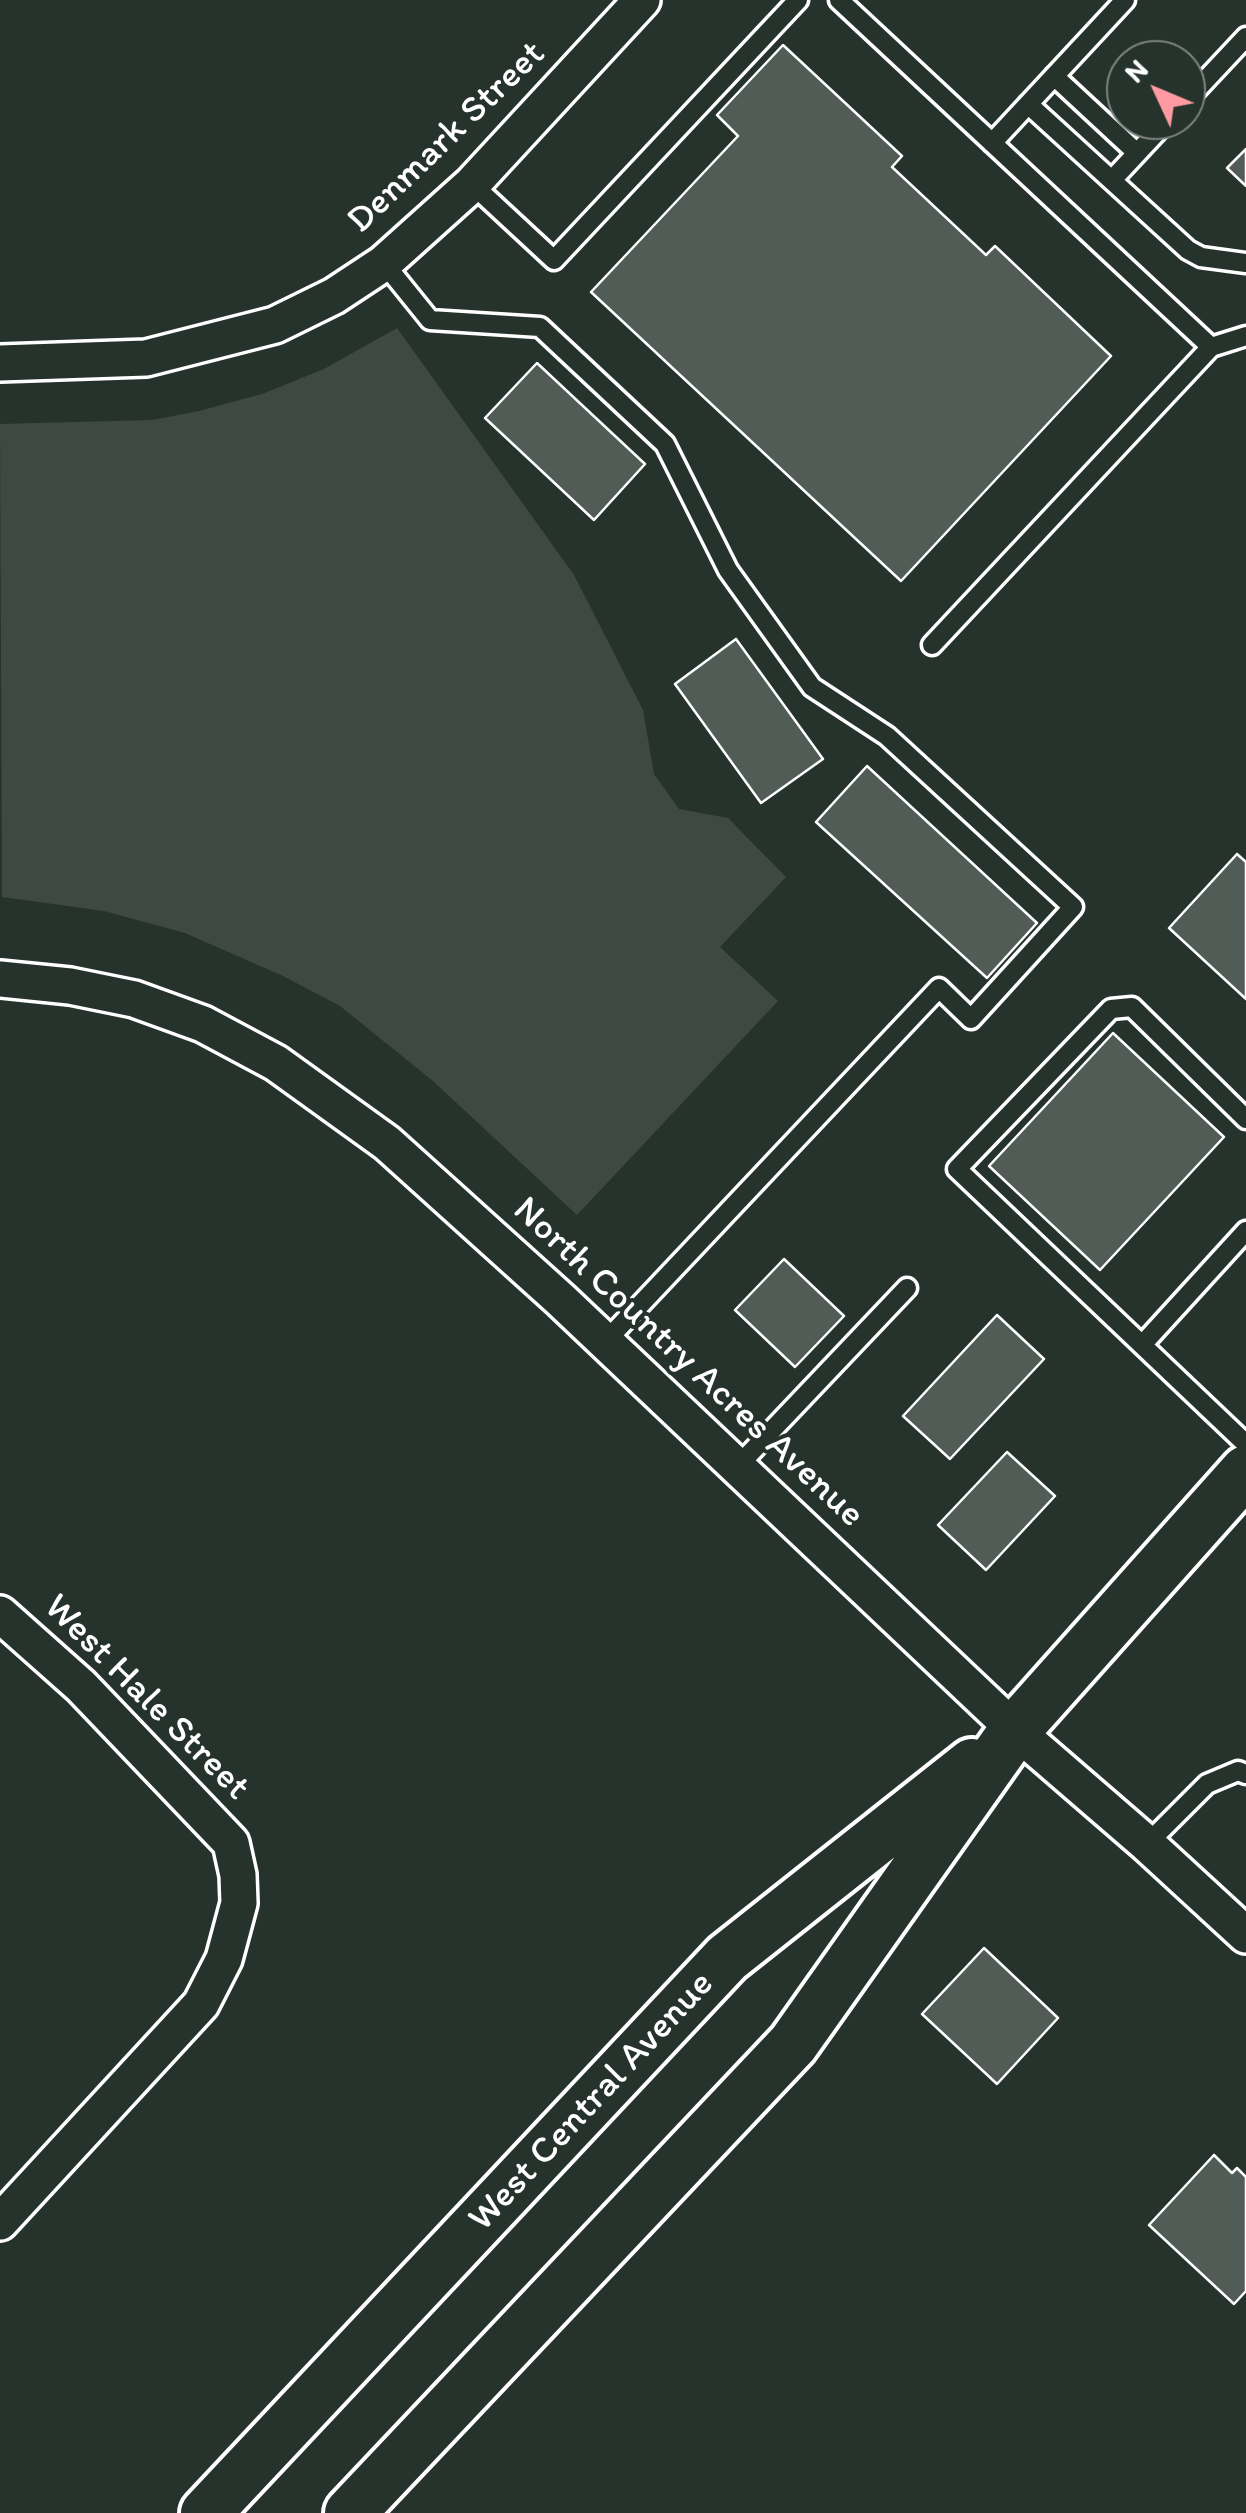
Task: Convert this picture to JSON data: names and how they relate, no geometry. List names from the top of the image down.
{
  "streets": {
    "main road": ["West Central Avenue"],
    "street": ["Denmark Street", "North Country Acres Avenue", "West Hale Street"]
  },
  "crossings": [
    ["North Country Acres Avenue", "West Central Avenue"]
  ],
  "north": "top left"
}
